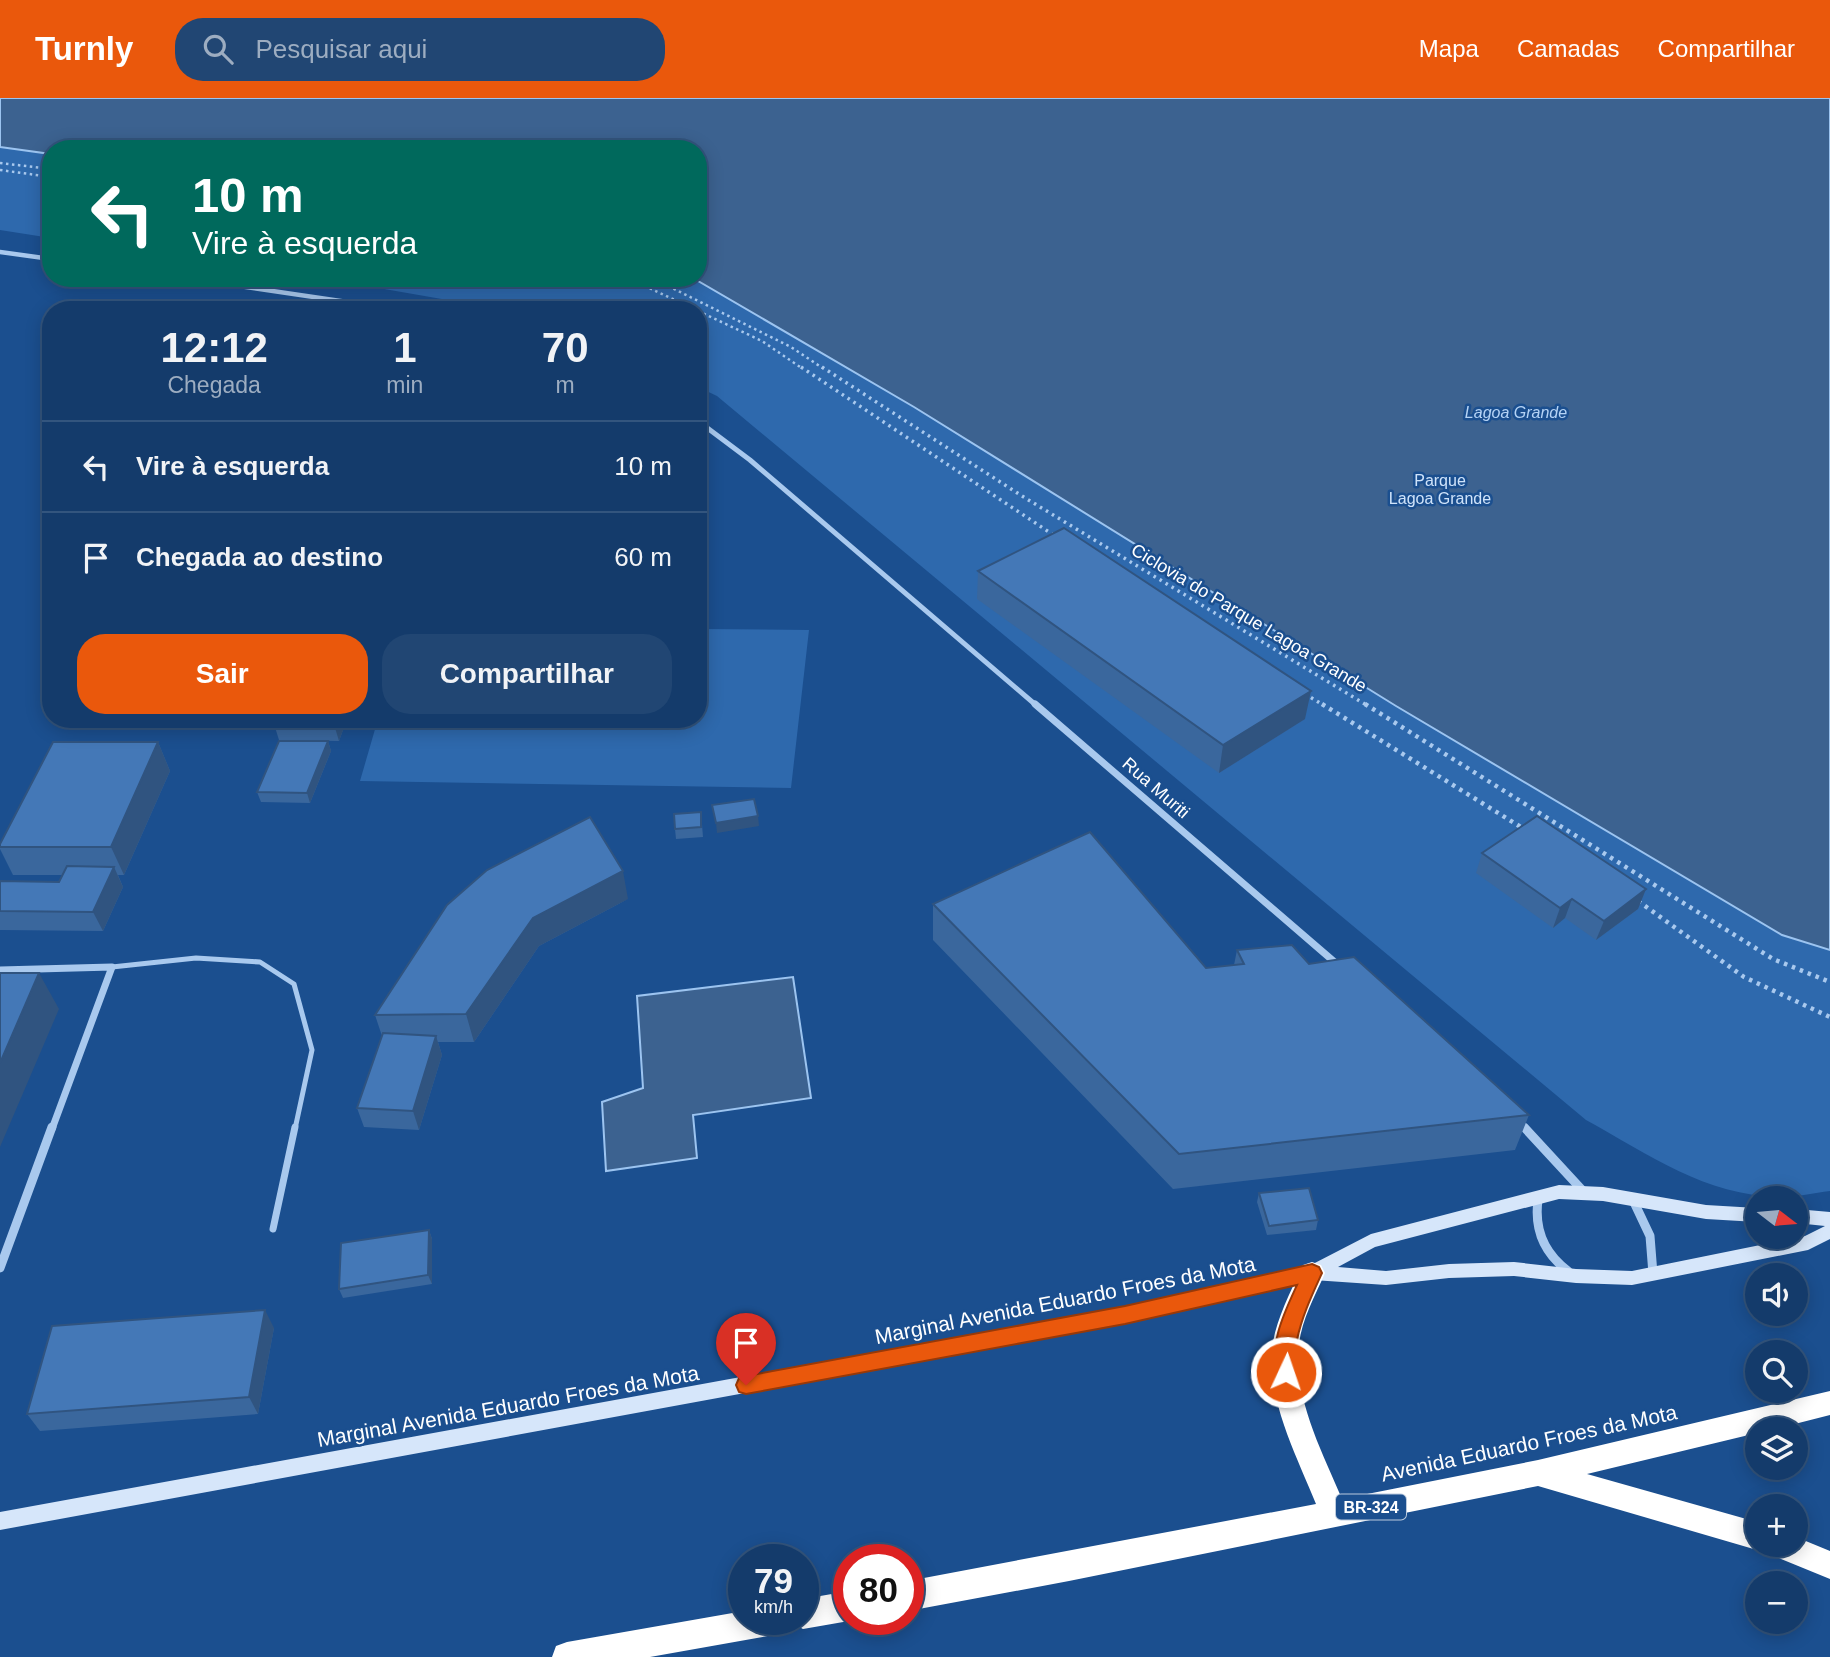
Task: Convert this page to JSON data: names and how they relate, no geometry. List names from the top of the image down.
{
  "streets": {
    "highway": ["Avenida Eduardo Froes da Mota", "BR-324"],
    "street": ["Rua Muriti", "Marginal Avenida Eduardo Froes da Mota"],
    "path": ["Ciclovia do Parque Lagoa Grande"]
  },
  "water": ["Lagoa Grande"],
  "parks": ["Parque Lagoa Grande"],
  "north": "right",
  "page": {
    "header": "Turnly",
    "search": "Pesquisar aqui",
    "nav": ["Mapa", "Camadas", "Compartilhar"],
    "turn": ["10 m", "Vire à esquerda"],
    "eta": [
      "12:12",
      "Chegada",
      "1",
      "min",
      "70",
      "m"
    ],
    "list": [
      {
        "name": "Vire à esquerda",
        "value": "10 m"
      },
      {
        "name": "Chegada ao destino",
        "value": "60 m"
      }
    ],
    "buttons": ["Sair", "Compartilhar"],
    "map_buttons": ["+", "−"],
    "speed": "79 km/h",
    "limit": "80"
  }
}
